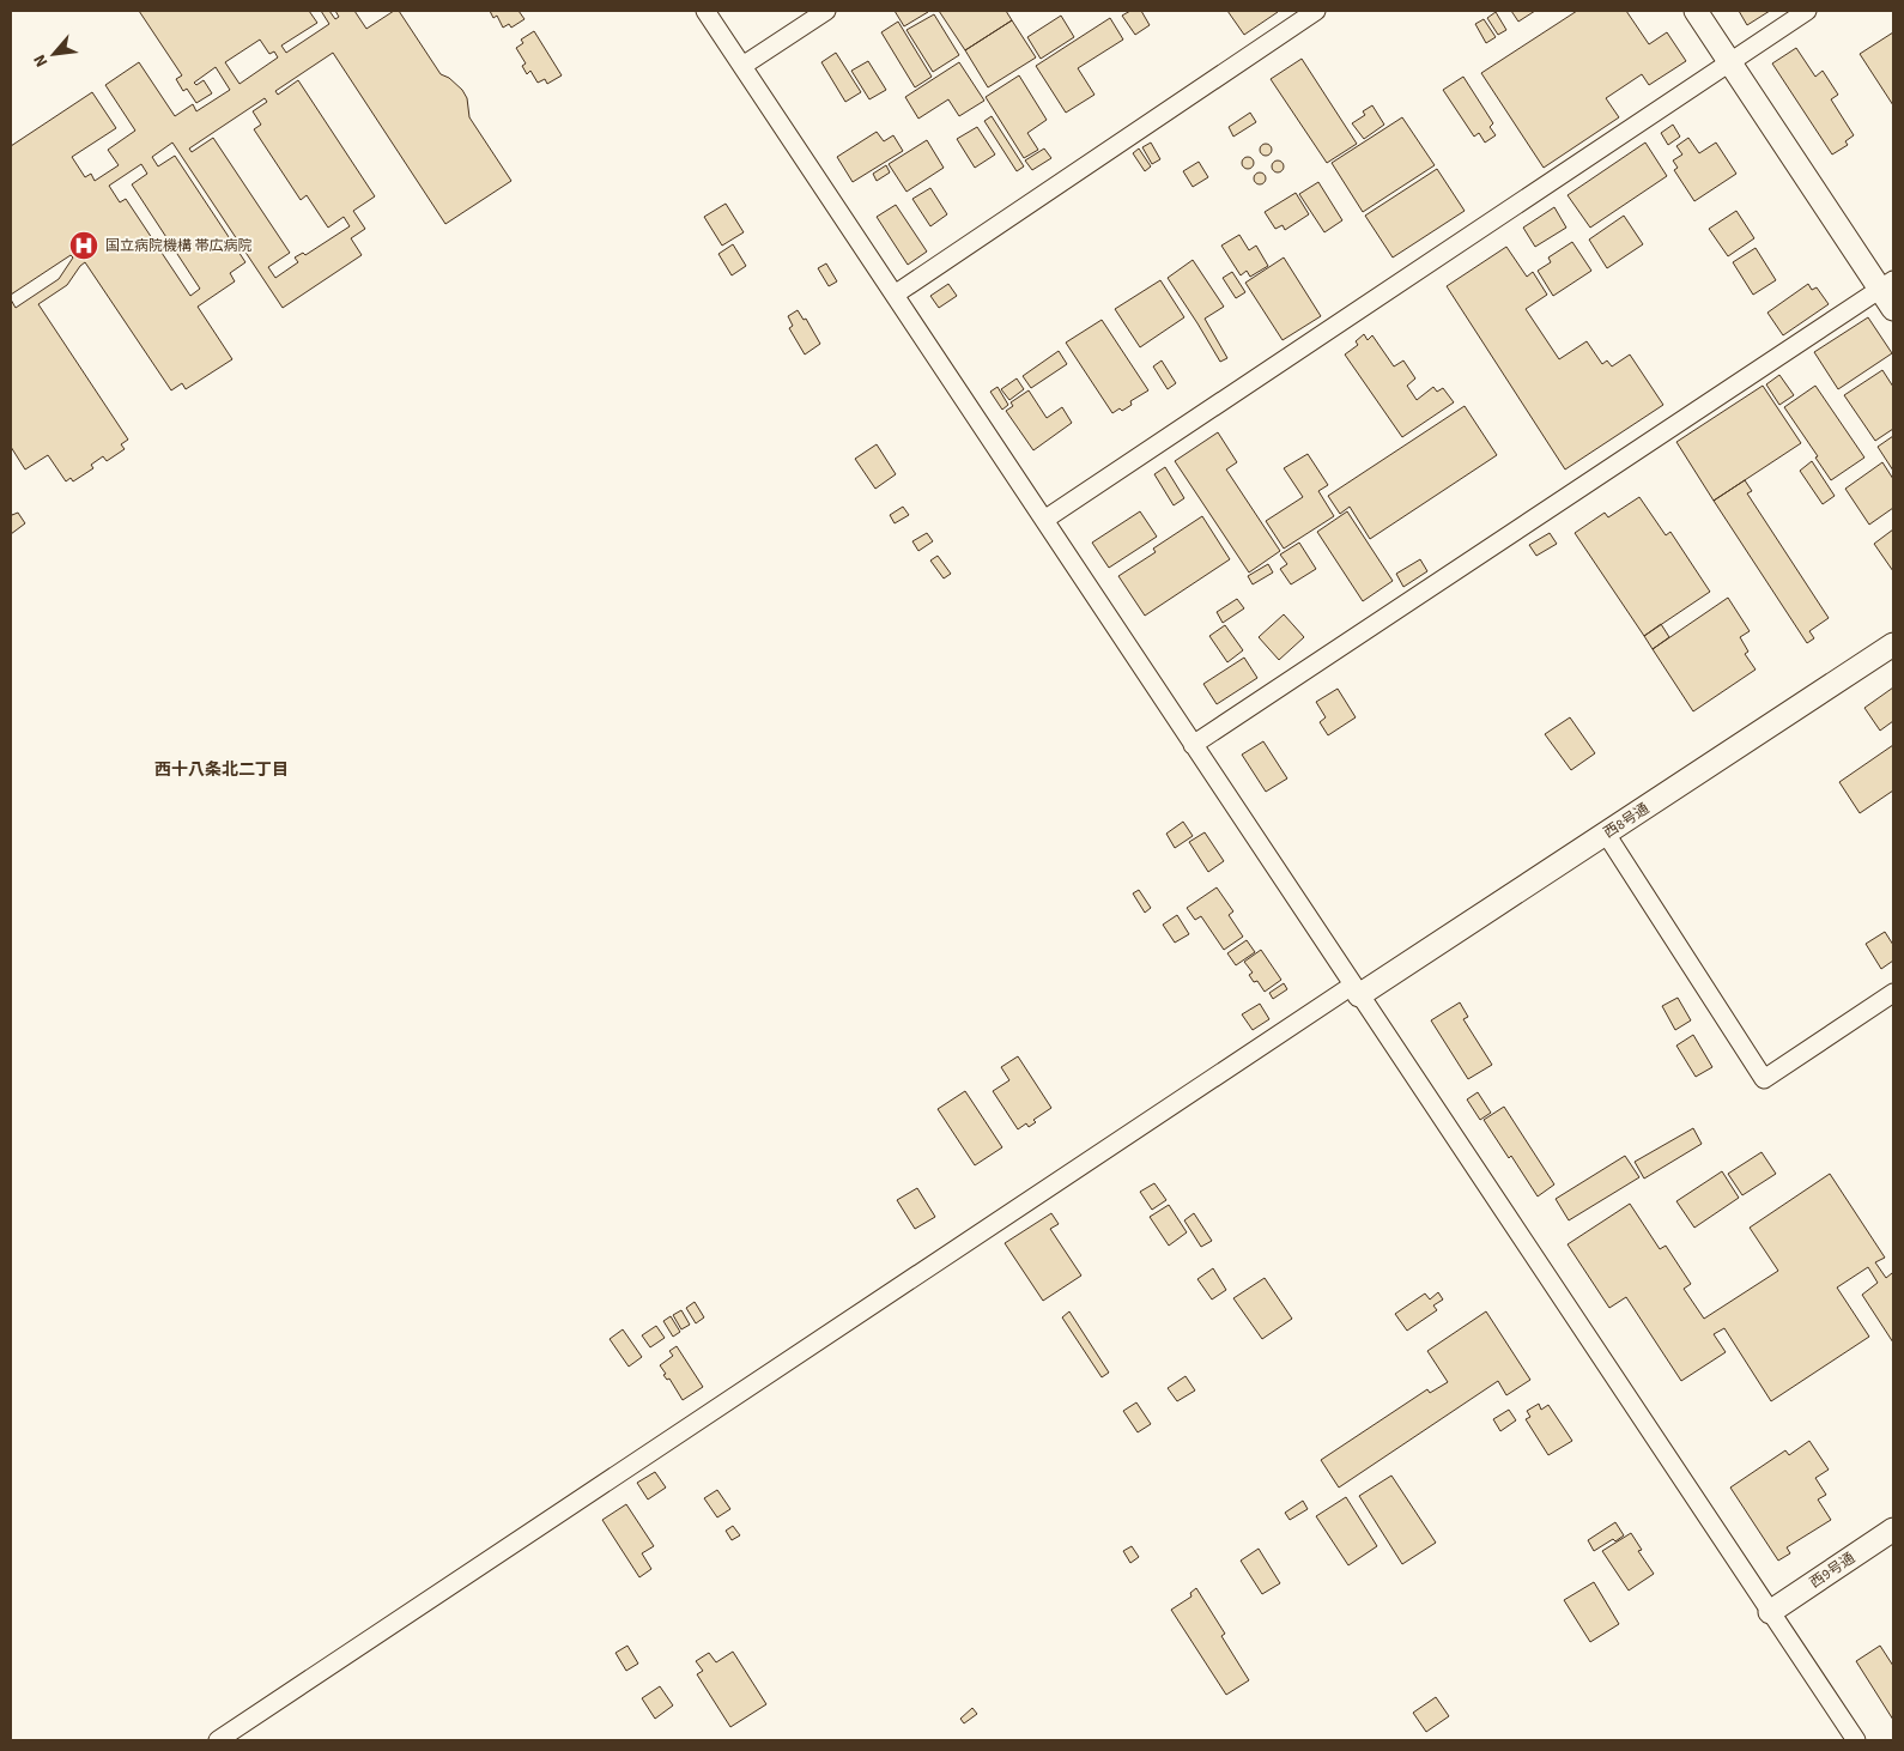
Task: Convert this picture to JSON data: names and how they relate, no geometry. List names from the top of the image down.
{
  "streets": {
    "street": ["西8号通", "西9号通"]
  },
  "districts": ["西十八条北二丁目"],
  "places": {
    "hospital": ["国立病院機構 帯広病院"]
  },
  "north": "bottom left"
}
